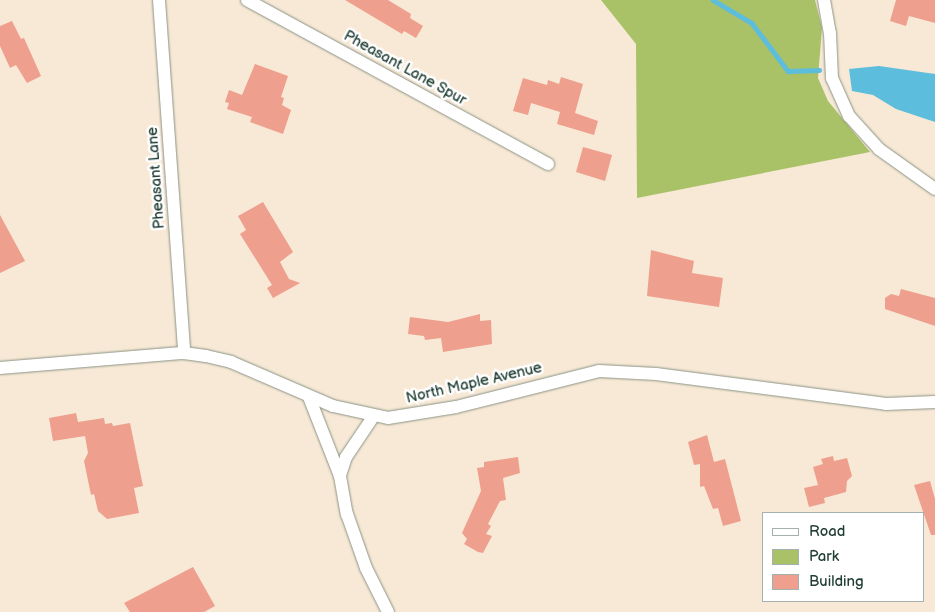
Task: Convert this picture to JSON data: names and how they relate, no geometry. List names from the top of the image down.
{
  "streets": {
    "street": ["Pheasant Lane Spur", "Pheasant Lane", "North Maple Avenue"]
  },
  "crossings": [
    ["Pheasant Lane", "North Maple Avenue"]
  ],
  "legend": ["Road", "Park", "Building"]
}
